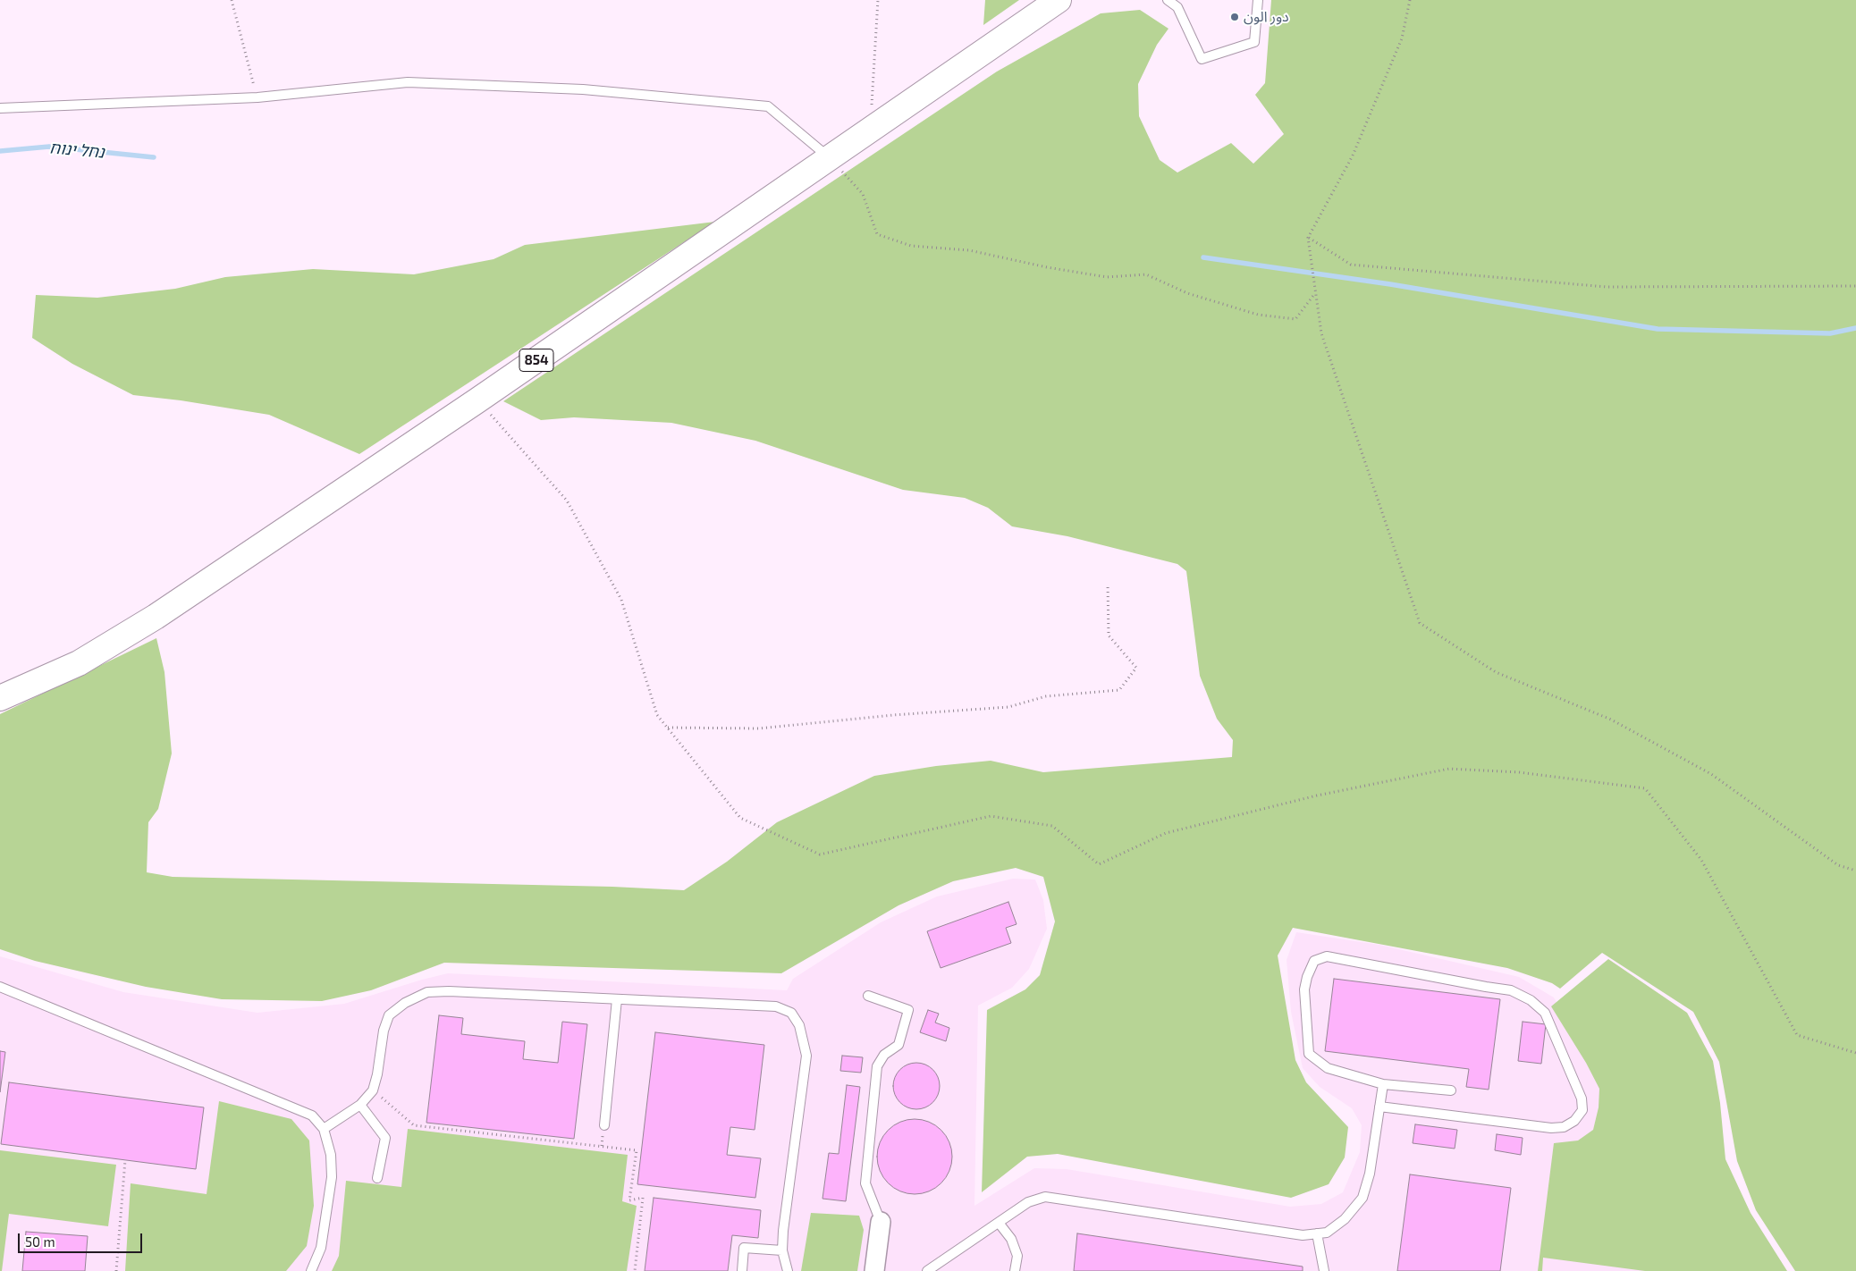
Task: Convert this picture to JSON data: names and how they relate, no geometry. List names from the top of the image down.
{
  "streets": {
    "main road": ["854"]
  },
  "water": ["נחל ינוח"],
  "places": ["دور الون"],
  "scale_bar": "50 m"
}
